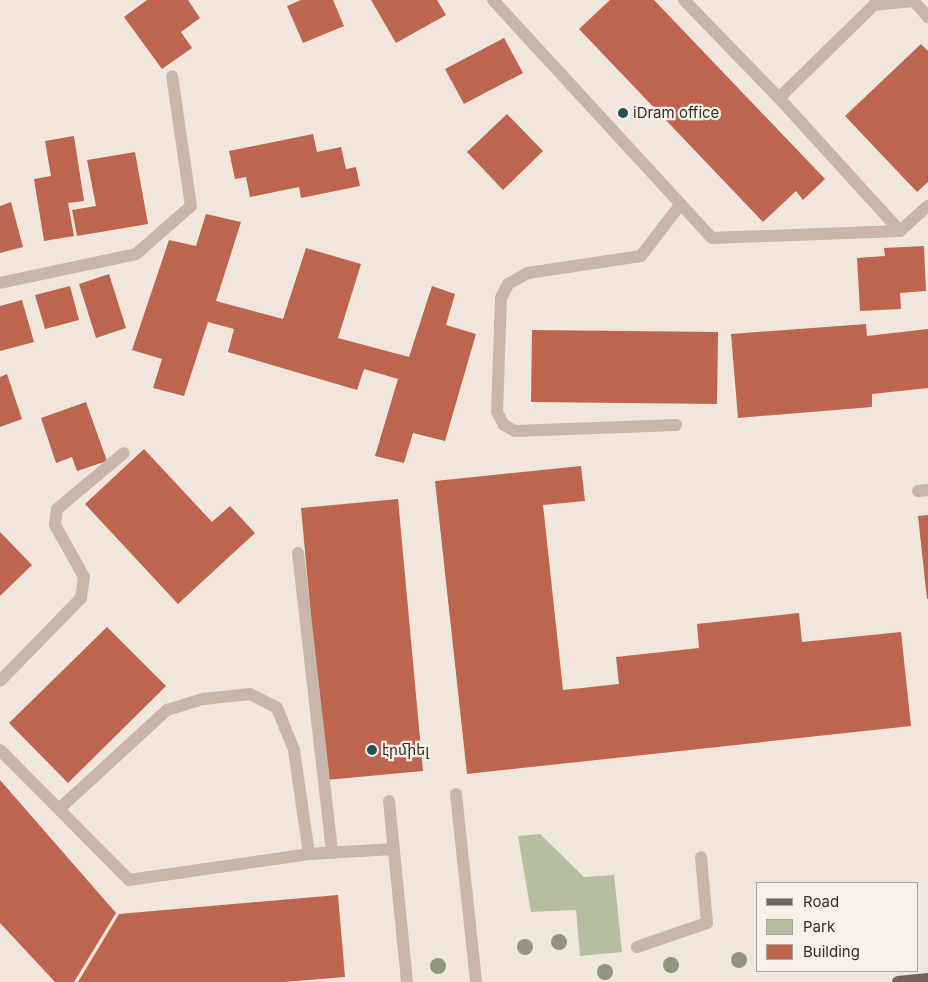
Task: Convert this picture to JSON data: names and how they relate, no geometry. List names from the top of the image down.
{
  "places": ["iDram office", "էրմիել"],
  "legend": ["Road", "Park", "Building"]
}
